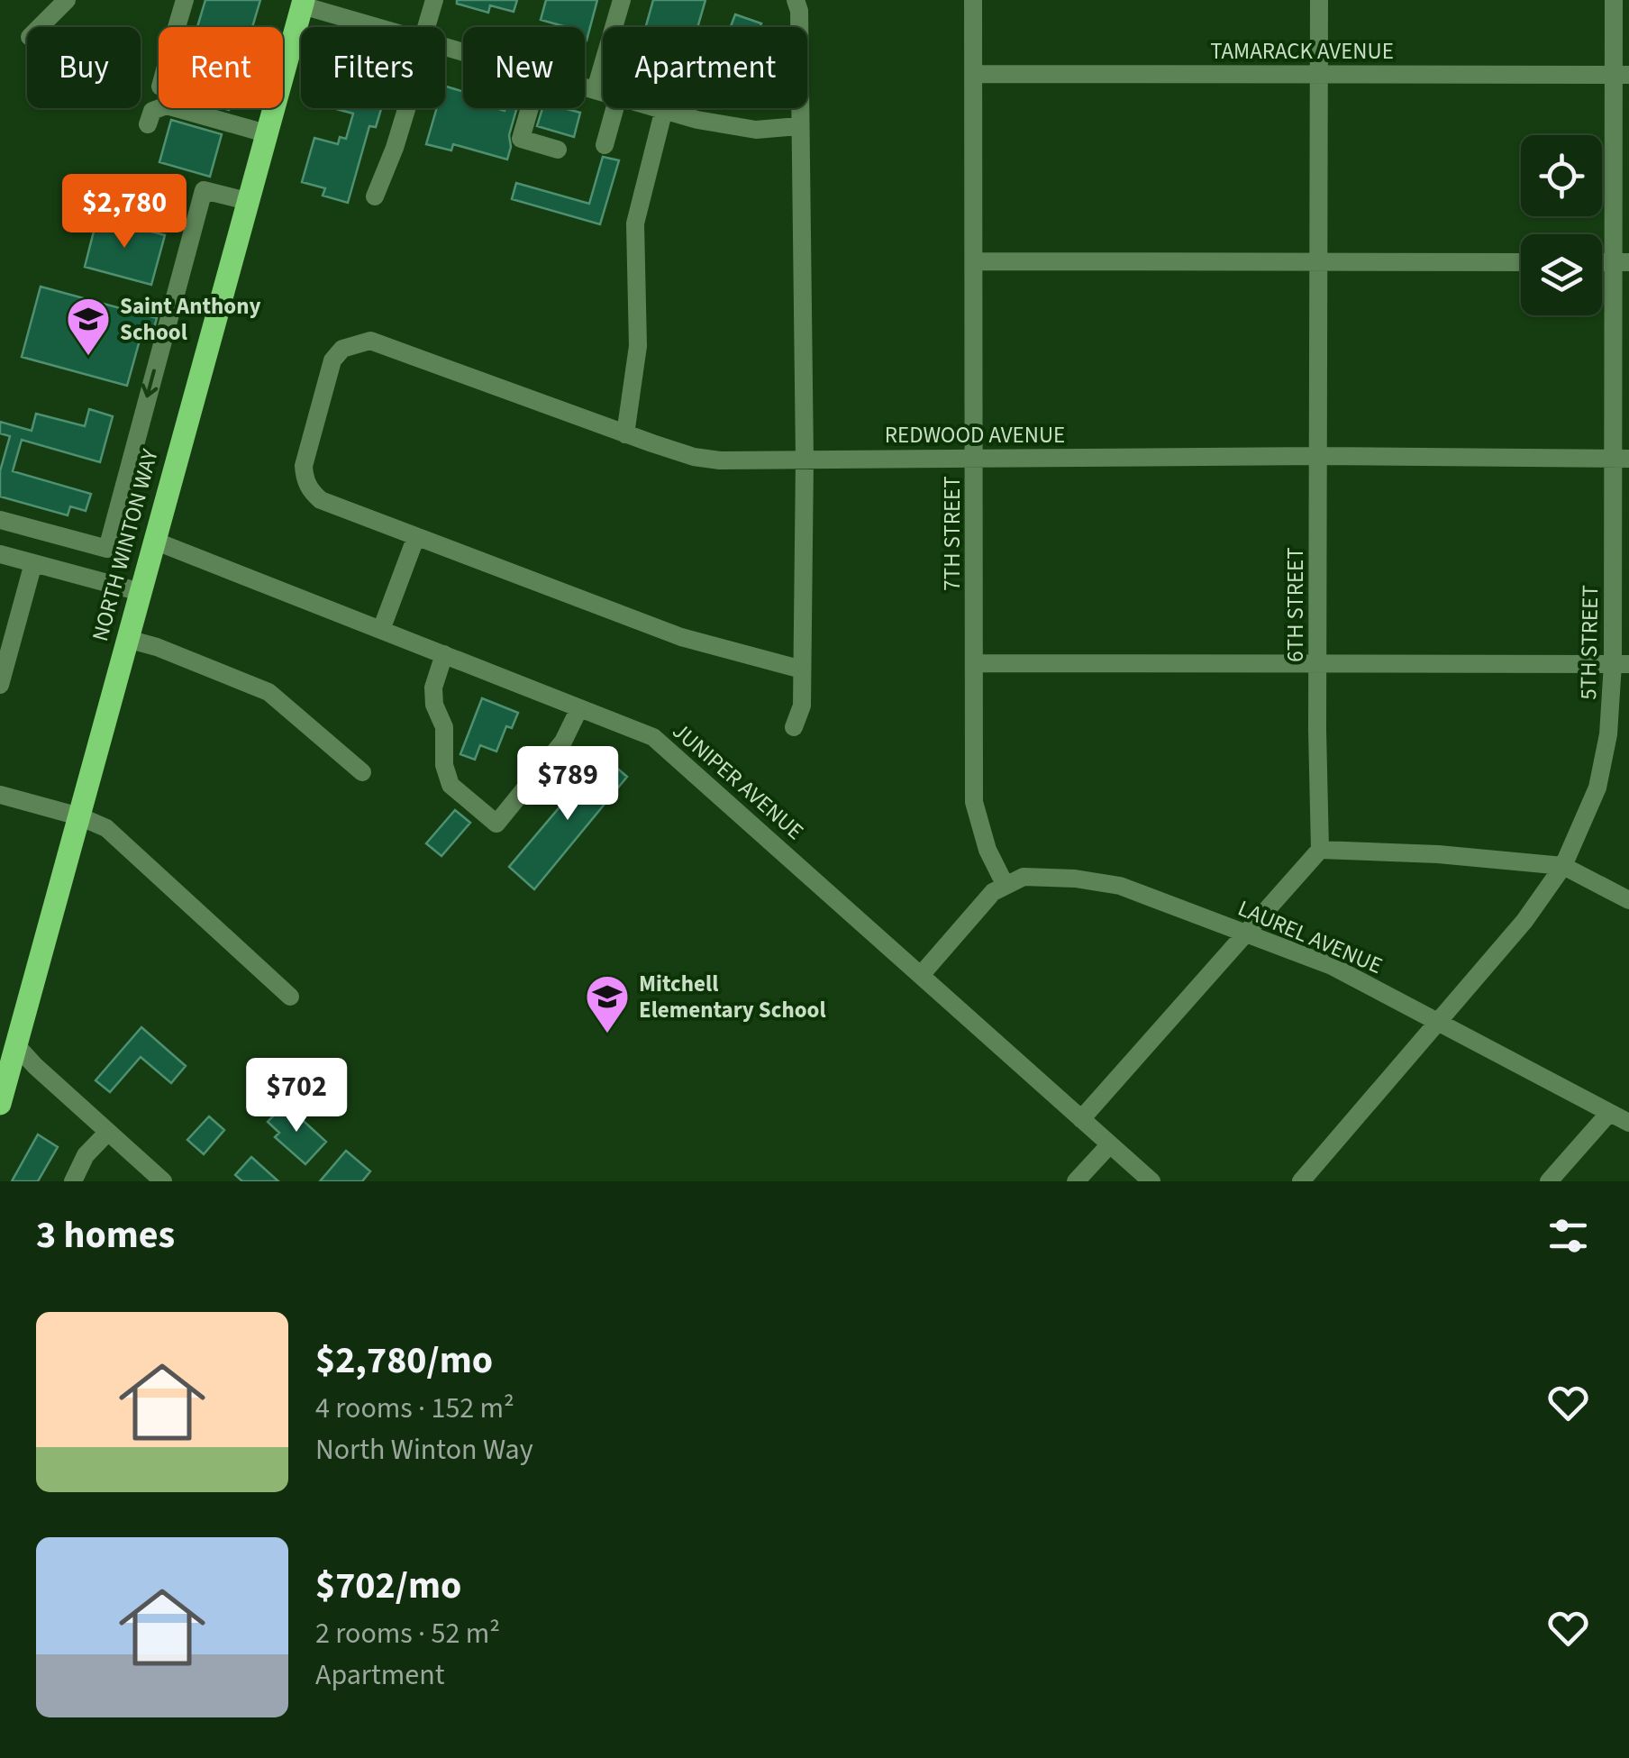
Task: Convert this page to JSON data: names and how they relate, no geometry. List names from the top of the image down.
{
  "streets": {
    "main road": ["NORTH WINTON WAY"],
    "street": [
      "TAMARACK AVENUE",
      "REDWOOD AVENUE",
      "7TH STREET",
      "6TH STREET",
      "5TH STREET",
      "JUNIPER AVENUE",
      "LAUREL AVENUE"
    ]
  },
  "crossings": [
    ["TAMARACK AVENUE", "7TH STREET"],
    ["TAMARACK AVENUE", "6TH STREET"],
    ["TAMARACK AVENUE", "5TH STREET"],
    ["REDWOOD AVENUE", "7TH STREET"],
    ["REDWOOD AVENUE", "6TH STREET"],
    ["REDWOOD AVENUE", "5TH STREET"],
    ["7TH STREET", "LAUREL AVENUE"],
    ["NORTH WINTON WAY", "JUNIPER AVENUE"],
    ["5TH STREET", "LAUREL AVENUE"]
  ],
  "places": {
    "school or university": ["Saint Anthony School", "Mitchell Elementary School"]
  },
  "page": {
    "chip": [
      "Buy",
      "Rent",
      "Filters",
      "New",
      "Apartment"
    ],
    "price": ["$2,780", "$789", "$702"],
    "heading": "3 homes",
    "list": [
      {
        "name": "$2,780/mo",
        "note": "4 rooms · 152 m² · North Winton Way"
      },
      {
        "name": "$702/mo",
        "note": "2 rooms · 52 m² · Apartment"
      }
    ]
  }
}
